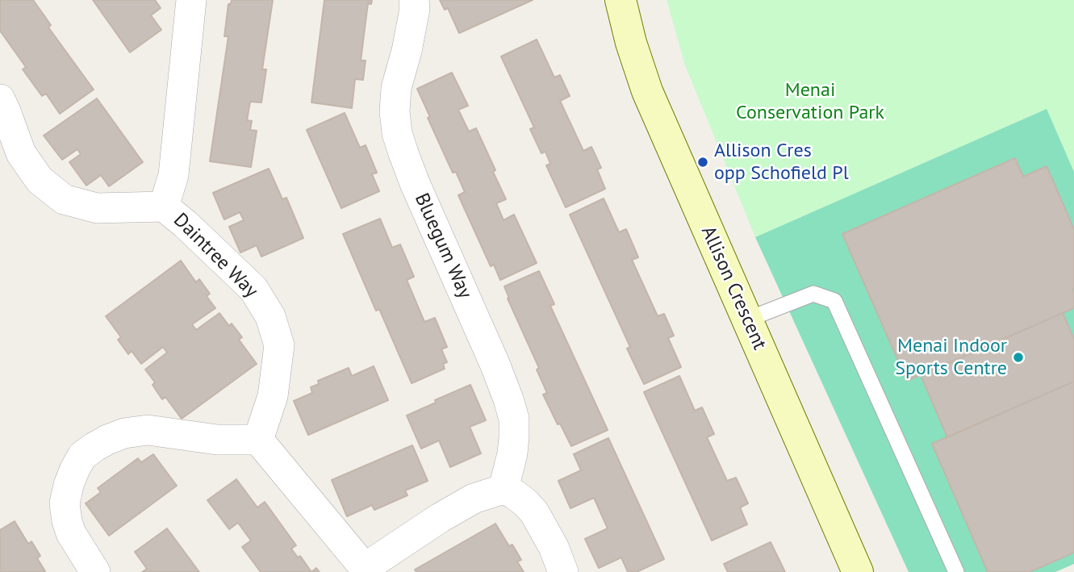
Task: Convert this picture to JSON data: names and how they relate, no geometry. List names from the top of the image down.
{
  "streets": {
    "street": ["Bluegum Way", "Daintree Way", "Allison Crescent"]
  },
  "parks": ["Menai Conservation Park"],
  "places": ["Allison Cres opp Schofield Pl", "Menai Indoor Sports Centre"]
}
